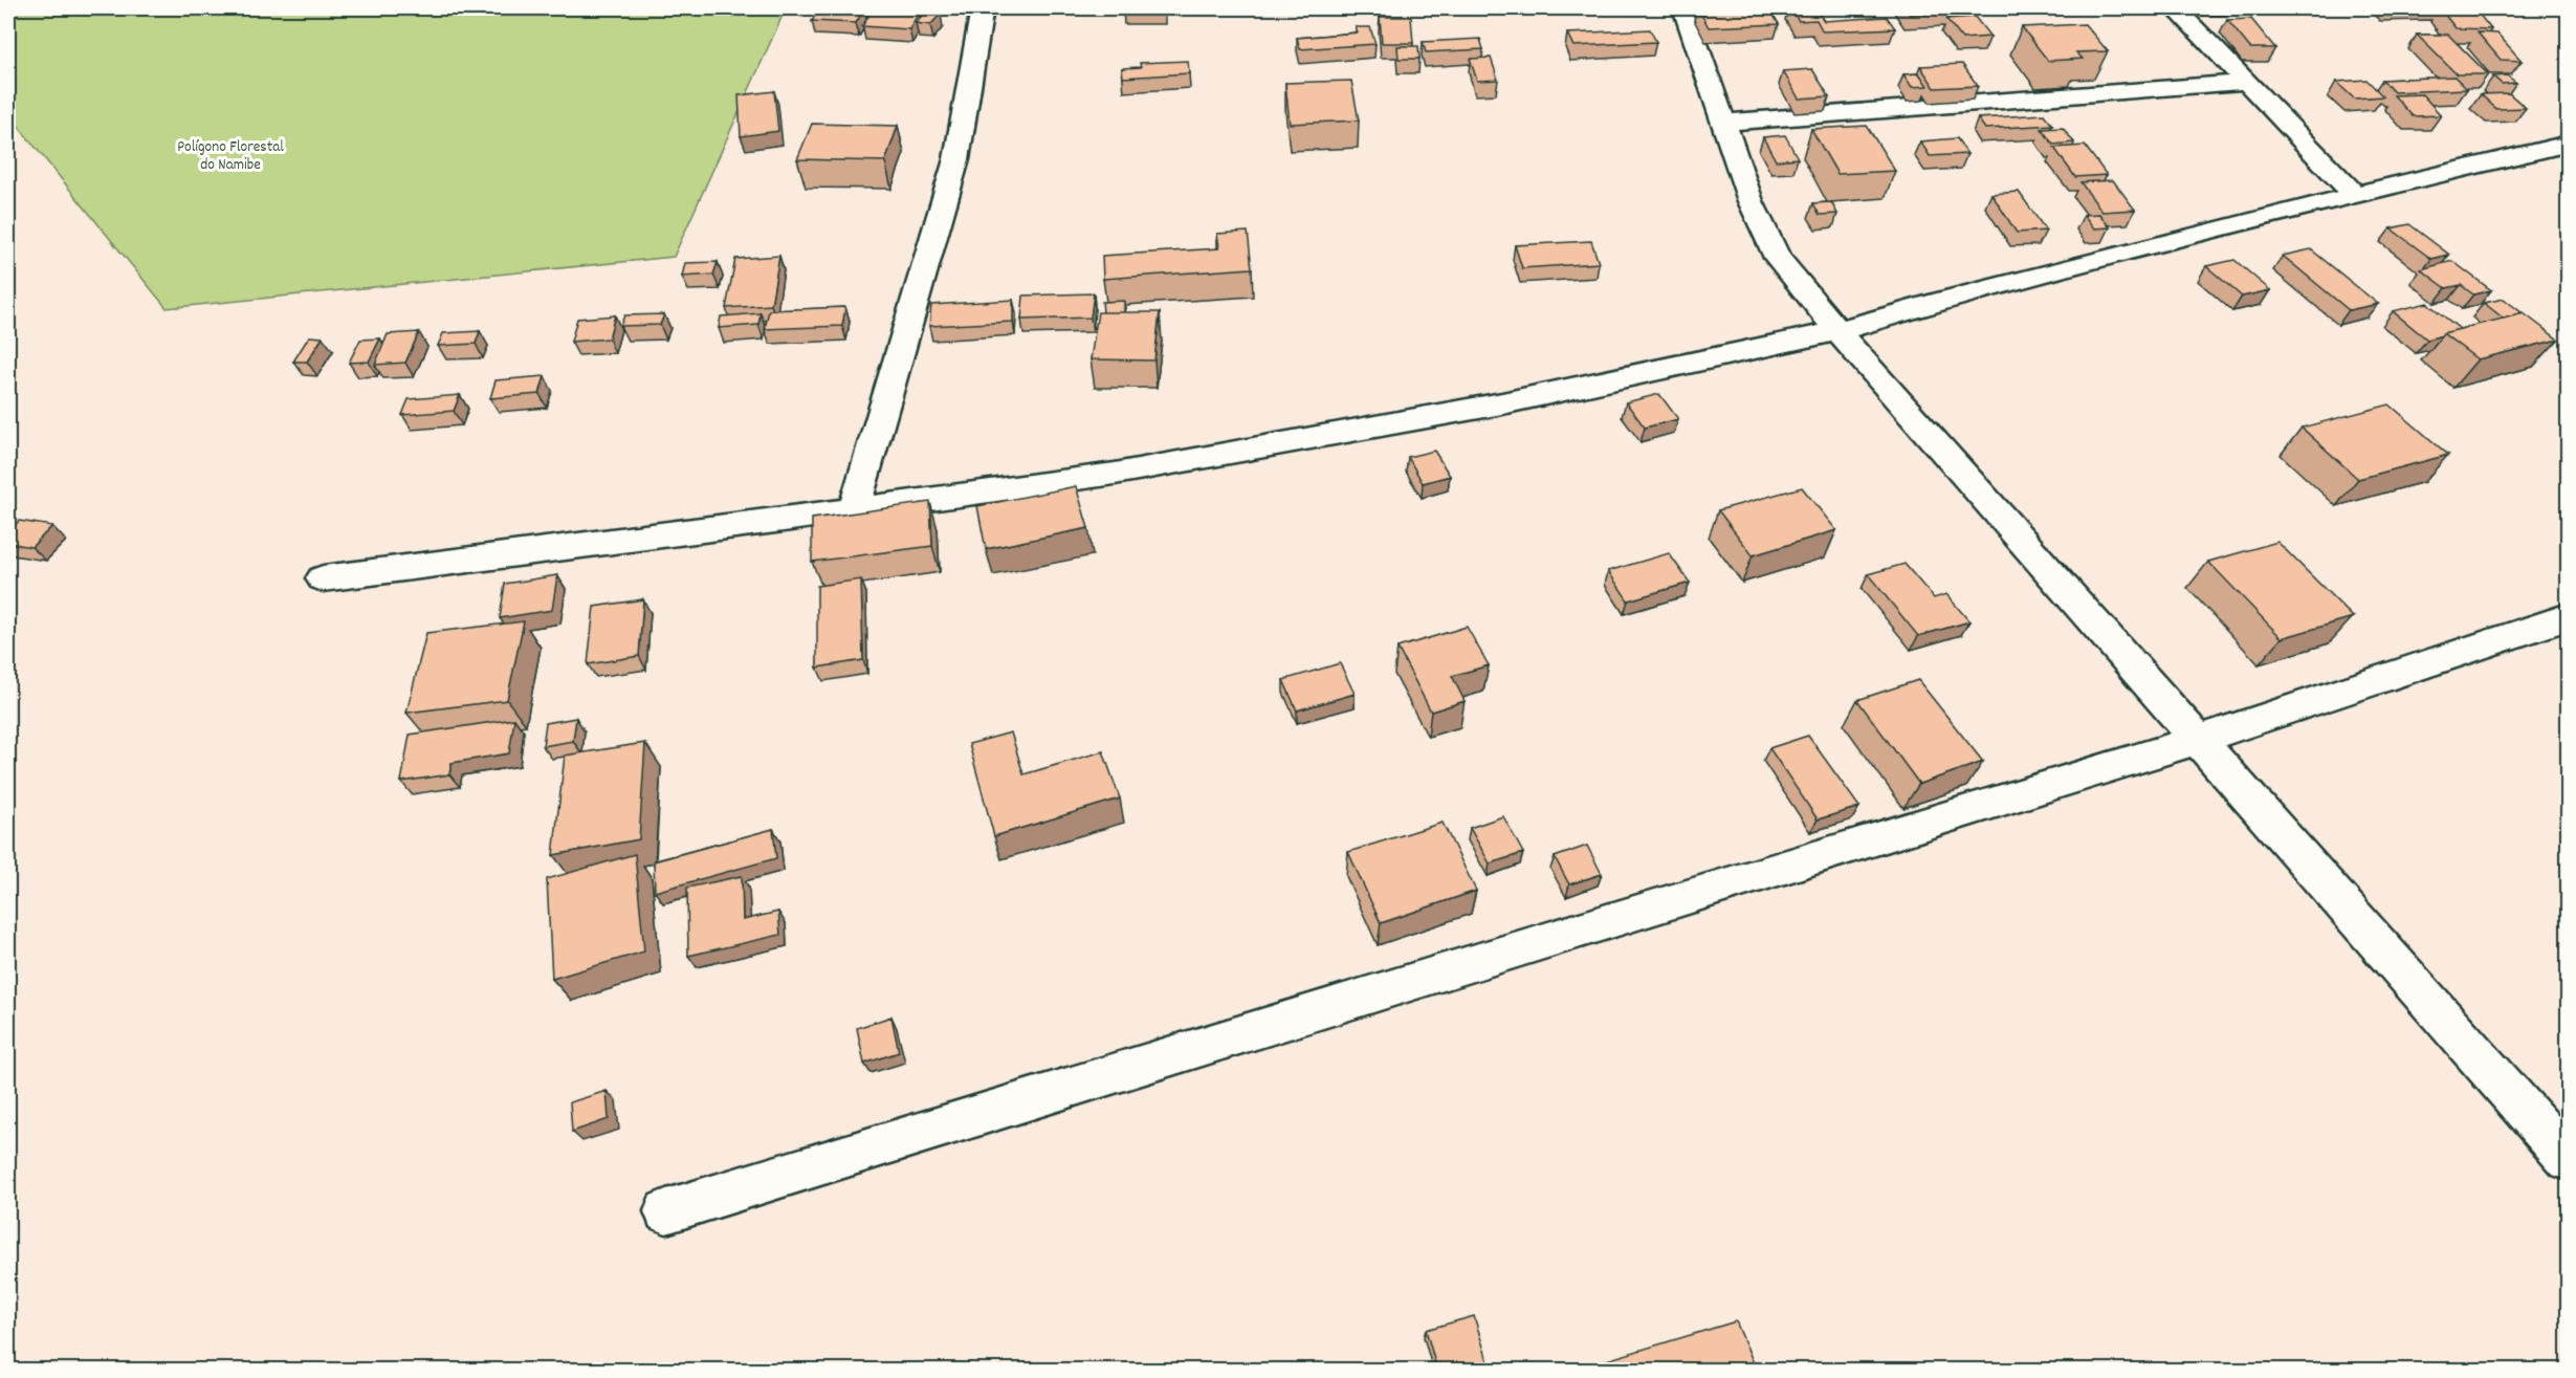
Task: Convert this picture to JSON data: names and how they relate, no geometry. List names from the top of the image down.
{
  "parks": ["Polígono Florestal do Namibe"]
}
